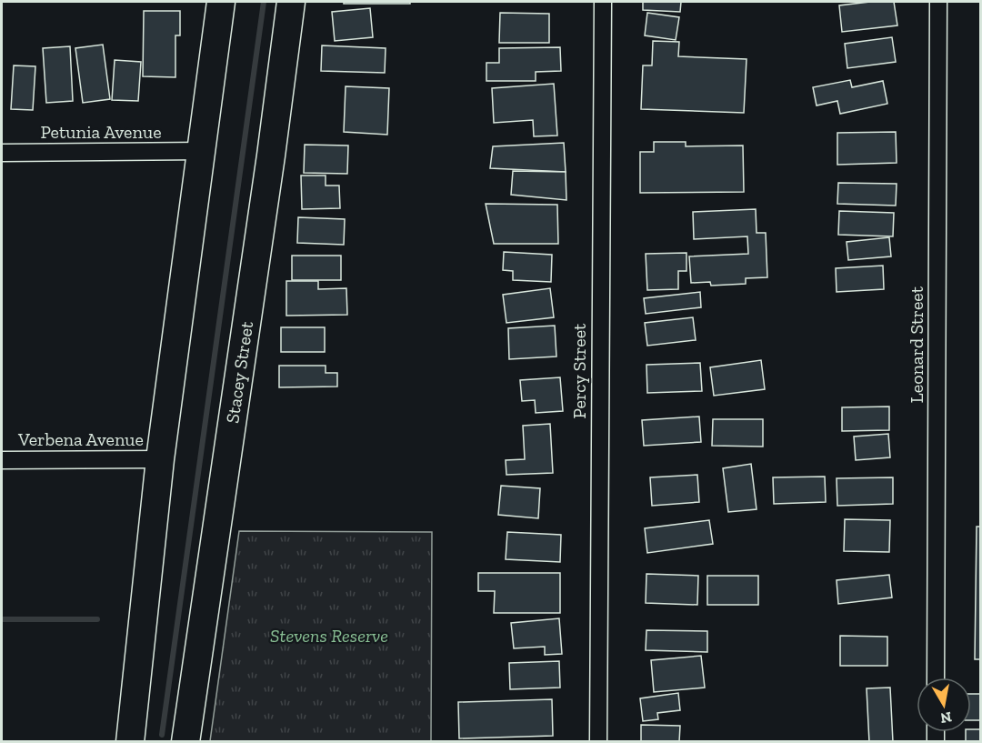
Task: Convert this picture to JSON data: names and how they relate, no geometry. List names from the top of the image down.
{
  "streets": {
    "highway": ["Stacey Street"],
    "street": [
      "Petunia Avenue",
      "Leonard Street",
      "Percy Street",
      "Verbena Avenue"
    ]
  },
  "parks": ["Stevens Reserve"],
  "north": "bottom"
}
